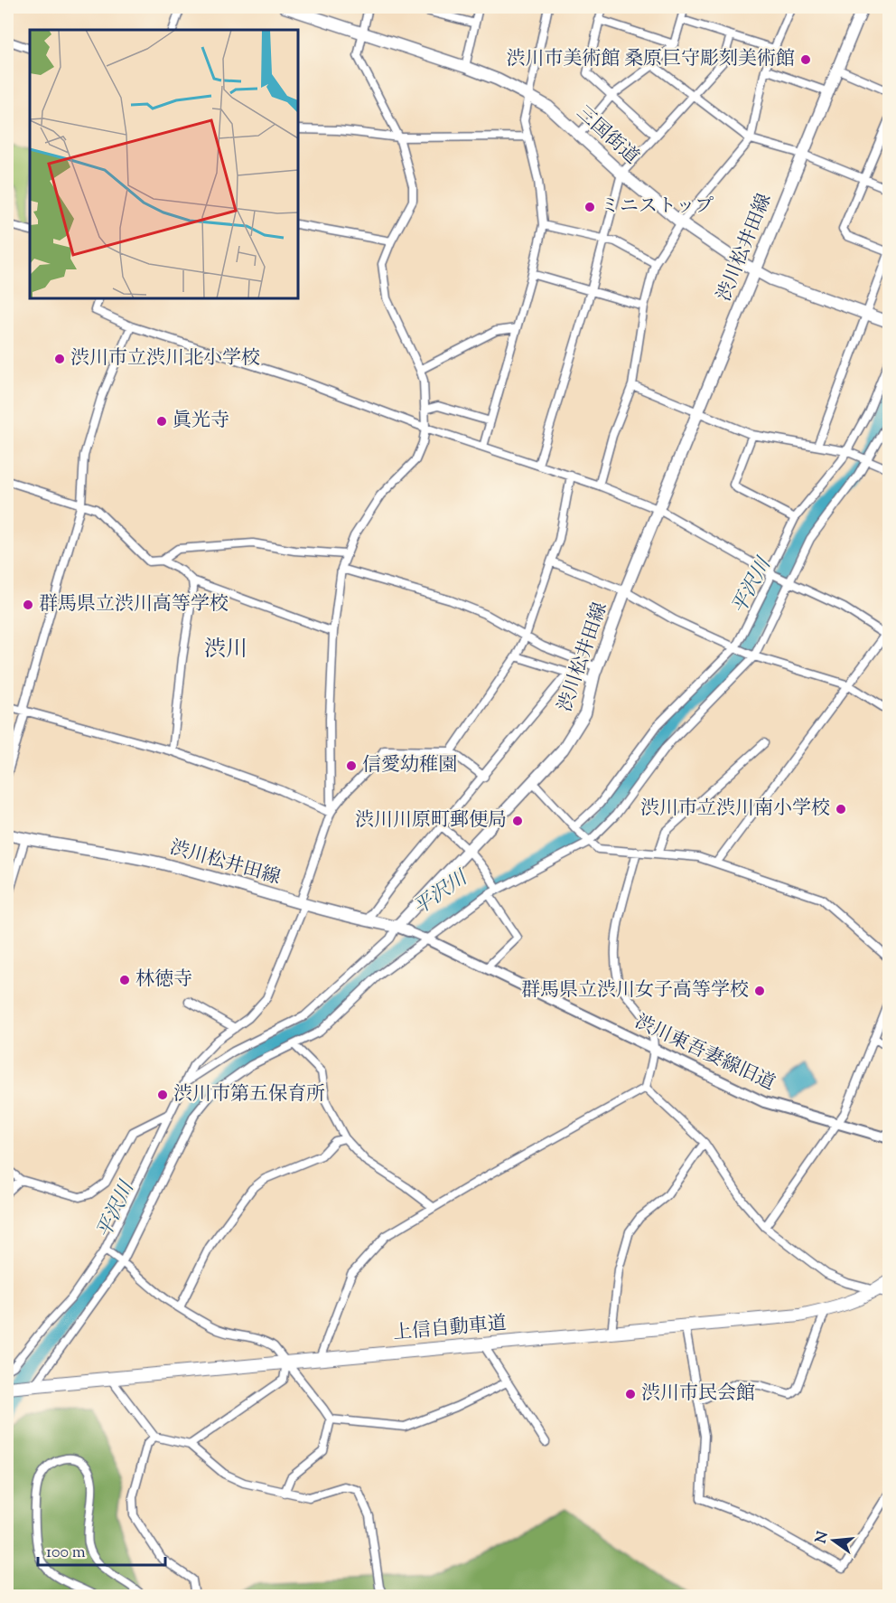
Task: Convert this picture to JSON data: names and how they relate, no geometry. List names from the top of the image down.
{
  "streets": {
    "highway": ["上信自動車道"],
    "main road": ["三国街道", "渋川松井田線"],
    "street": ["渋川東吾妻線旧道"]
  },
  "crossings": [
    ["三国街道", "渋川松井田線"]
  ],
  "districts": ["渋川"],
  "water": ["平沢川"],
  "places": [
    "渋川市美術館 桑原巨守彫刻美術館",
    "ミニストップ",
    "渋川市立渋川北小学校",
    "眞光寺",
    "群馬県立渋川高等学校",
    "信愛幼稚園",
    "渋川市立渋川南小学校",
    "渋川川原町郵便局",
    "林徳寺",
    "群馬県立渋川女子高等学校",
    "渋川市第五保育所",
    "渋川市民会館"
  ],
  "scale_bar": "100 m",
  "north": "left"
}
